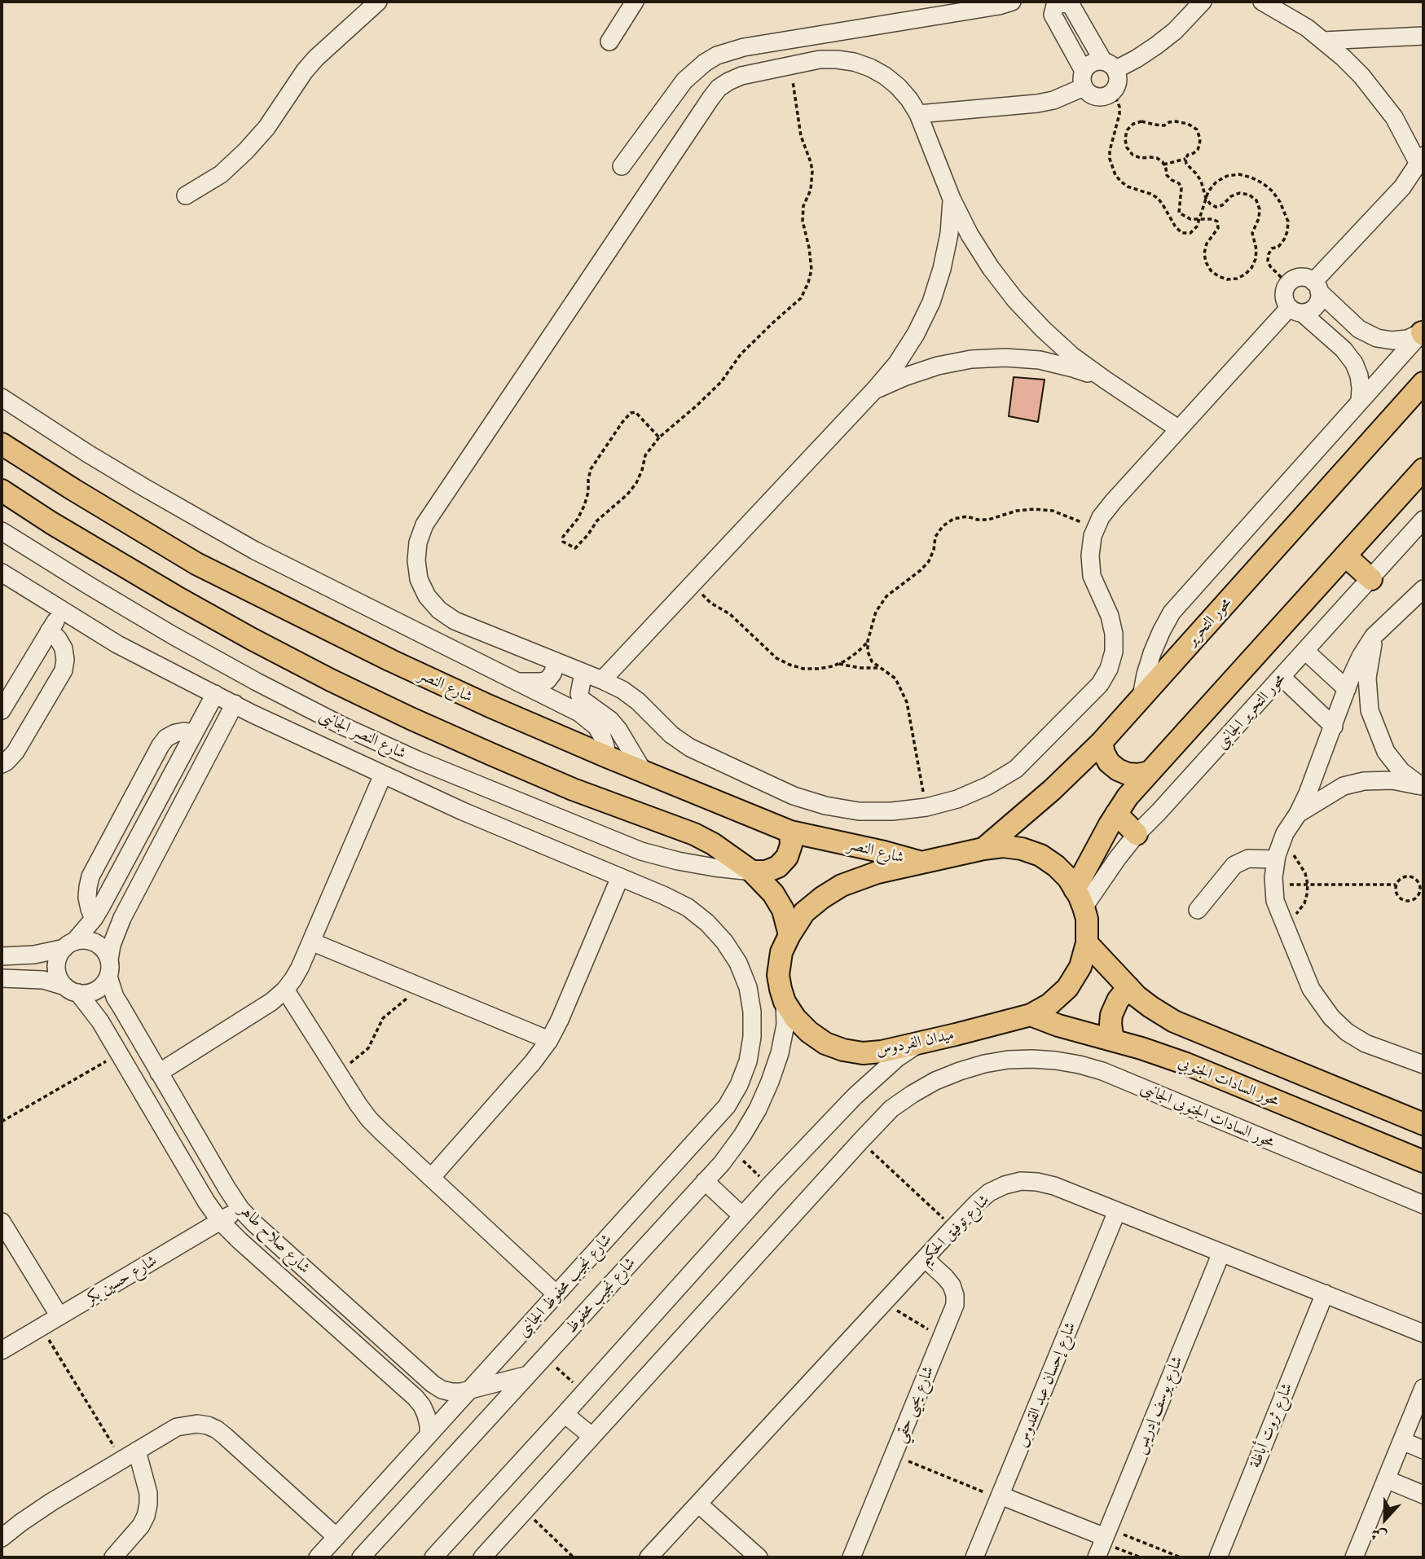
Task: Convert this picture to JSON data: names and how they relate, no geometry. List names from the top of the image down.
{
  "streets": {
    "main road": [
      "محور التحرير",
      "شارع النصر",
      "ميدان الفردوس",
      "محور السادات الجنوبي"
    ],
    "street": [
      "محور التحرير الجانبى",
      "شارع النصر الجانبى",
      "محور السادات الجنوبى الجانبى",
      "شارع توفيق الحكيم",
      "شارع صلاح طاهر",
      "شارع حسين بكر",
      "شارع نجيب محفوظ الجانبى",
      "شارع نجيب محفوظ",
      "شارع إحسان عبد القدوس",
      "شارع يحيى حقي",
      "شارع يوسف إدريس",
      "شارع ثروت أباظة"
    ]
  },
  "crossings": [
    ["محور التحرير", "ميدان الفردوس"],
    ["شارع النصر", "ميدان الفردوس"],
    ["محور التحرير الجانبى", "ميدان الفردوس"],
    ["ميدان الفردوس", "محور السادات الجنوبي"],
    ["ميدان الفردوس", "شارع نجيب محفوظ"],
    ["شارع توفيق الحكيم", "شارع إحسان عبد القدوس"],
    ["شارع توفيق الحكيم", "شارع يحيى حقي"],
    ["شارع توفيق الحكيم", "شارع يوسف إدريس"],
    ["شارع توفيق الحكيم", "شارع ثروت أباظة"],
    ["شارع صلاح طاهر", "شارع حسين بكر"],
    ["شارع صلاح طاهر", "شارع نجيب محفوظ الجانبى"],
    ["شارع صلاح طاهر", "شارع نجيب محفوظ"]
  ],
  "north": "bottom"
}
